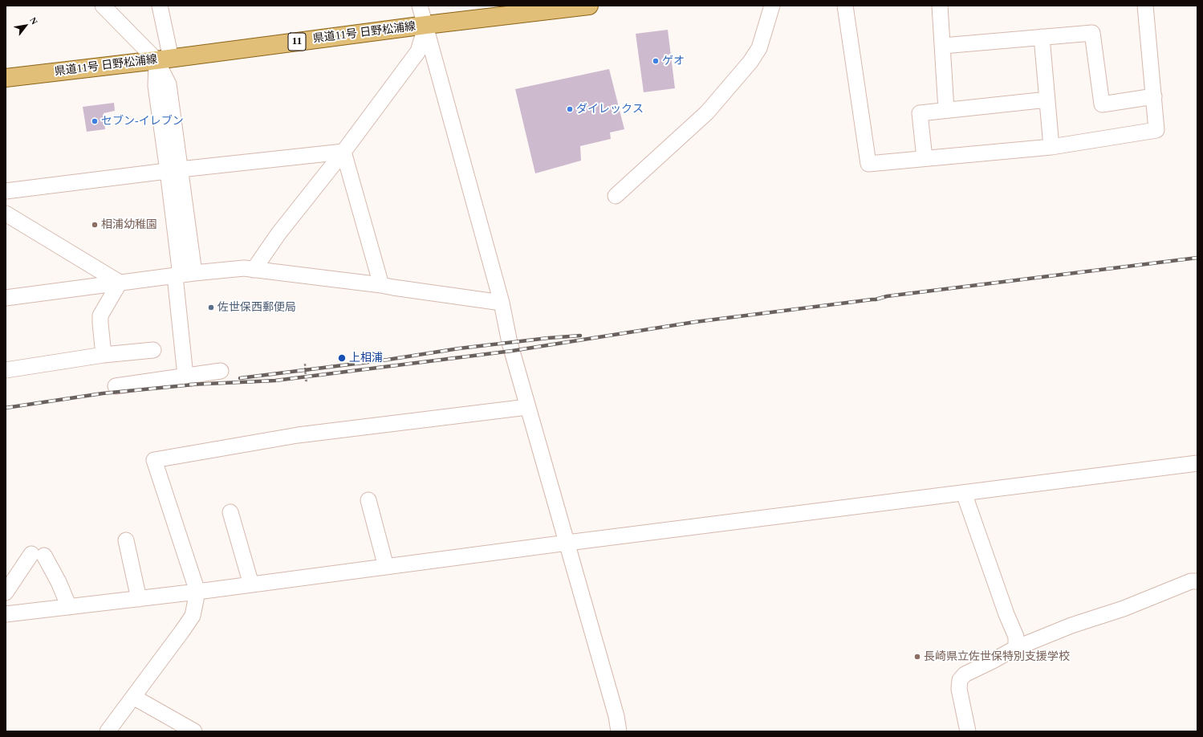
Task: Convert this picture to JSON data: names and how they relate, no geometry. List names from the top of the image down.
{
  "streets": {
    "main road": ["県道11号 日野松浦線", "11"]
  },
  "places": [
    "ゲオ",
    "ダイレックス",
    "セブン-イレブン",
    "相浦幼稚園",
    "佐世保西郵便局",
    "上相浦",
    "長崎県立佐世保特別支援学校"
  ],
  "north": "top right"
}
